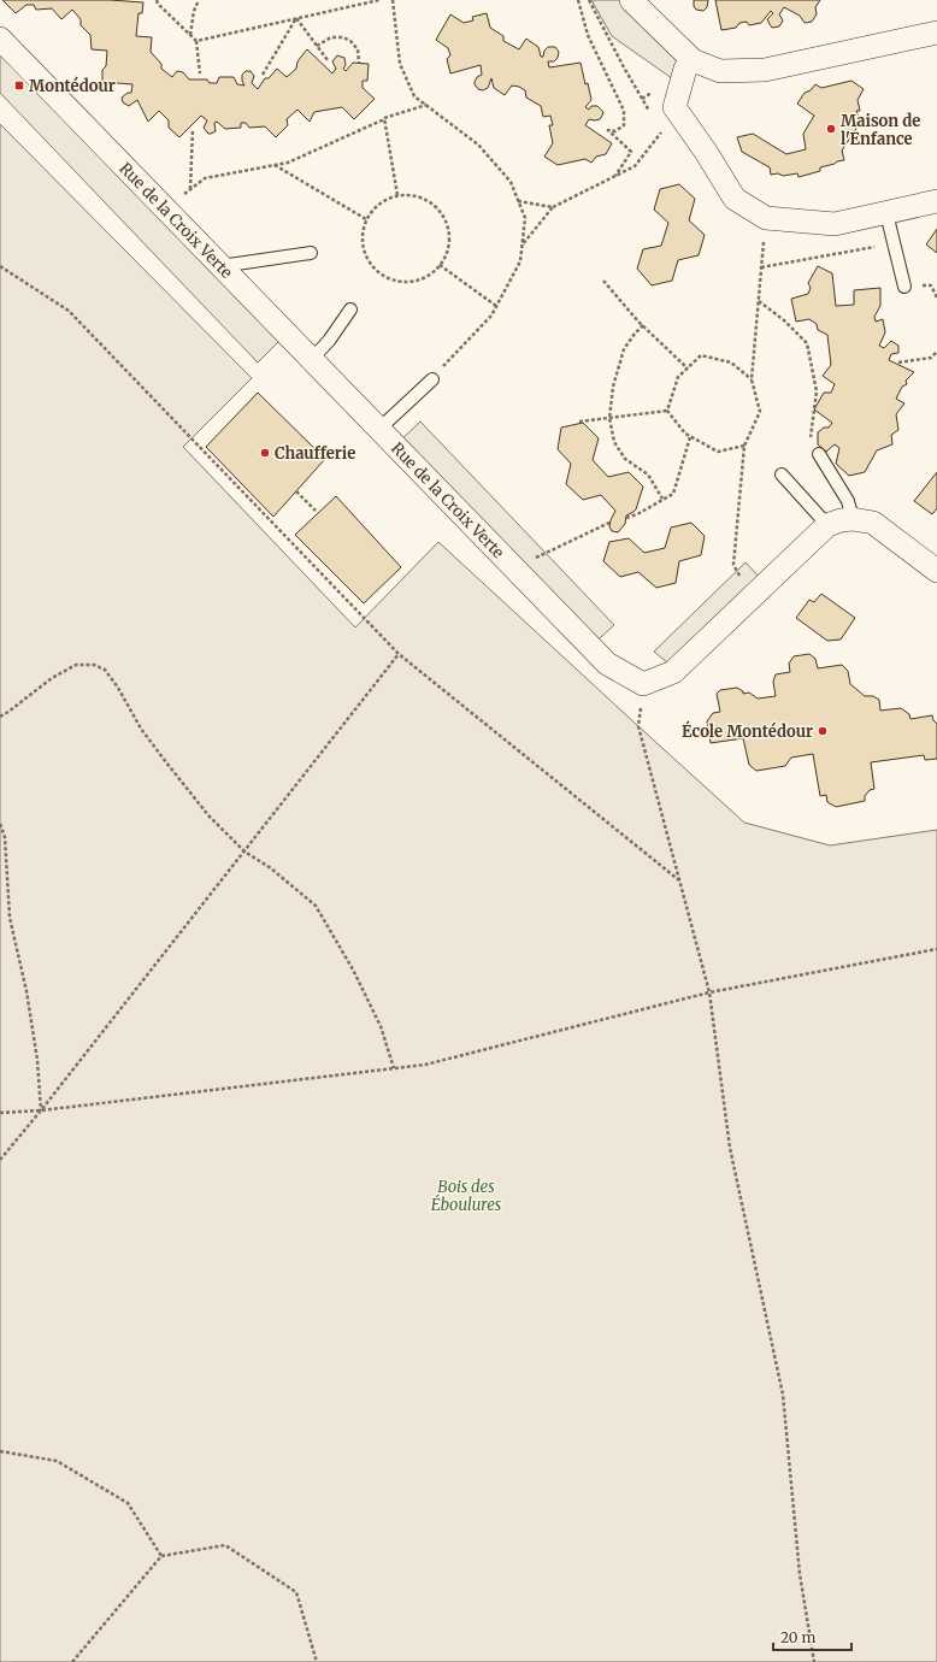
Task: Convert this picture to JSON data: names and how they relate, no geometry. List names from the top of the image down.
{
  "streets": {
    "street": ["Rue de la Croix Verte"]
  },
  "parks": ["Bois des Éboulures"],
  "places": {
    "transit": ["Montédour"],
    "other": ["Maison de l'Enfance", "Chaufferie", "École Montédour"]
  },
  "scale_bar": "20 m"
}
